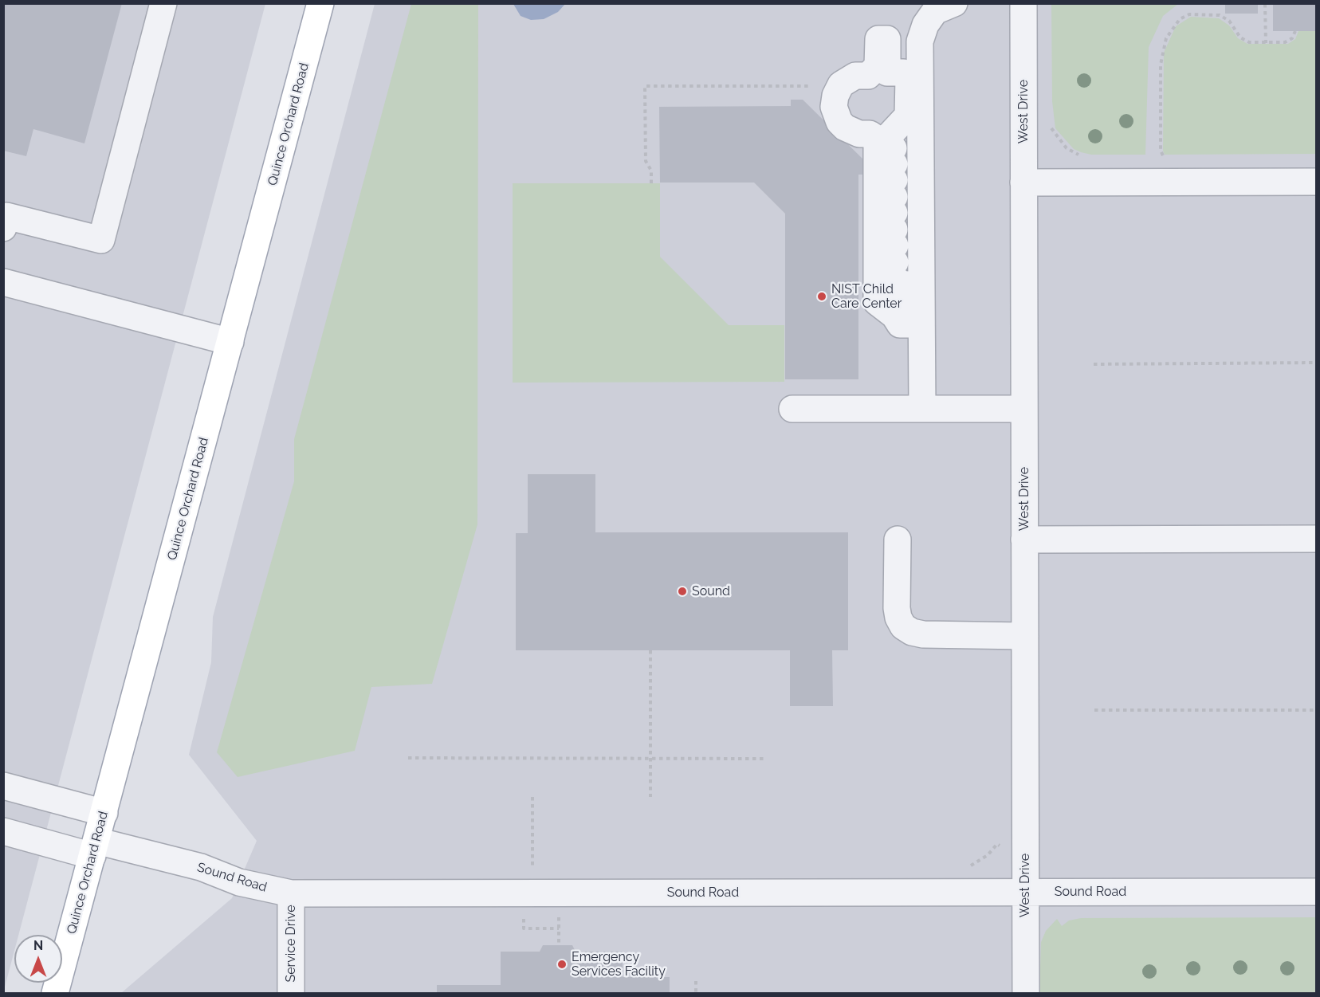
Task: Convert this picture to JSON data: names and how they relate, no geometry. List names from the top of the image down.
{
  "streets": {
    "main road": ["Quince Orchard Road"],
    "street": ["West Drive", "Sound Road", "Service Drive"]
  },
  "crossings": [
    ["West Drive", "Sound Road"],
    ["Quince Orchard Road", "Sound Road"],
    ["Sound Road", "Service Drive"]
  ],
  "places": ["NIST Child Care Center", "Sound", "Emergency Services Facility"],
  "north": "top"
}
